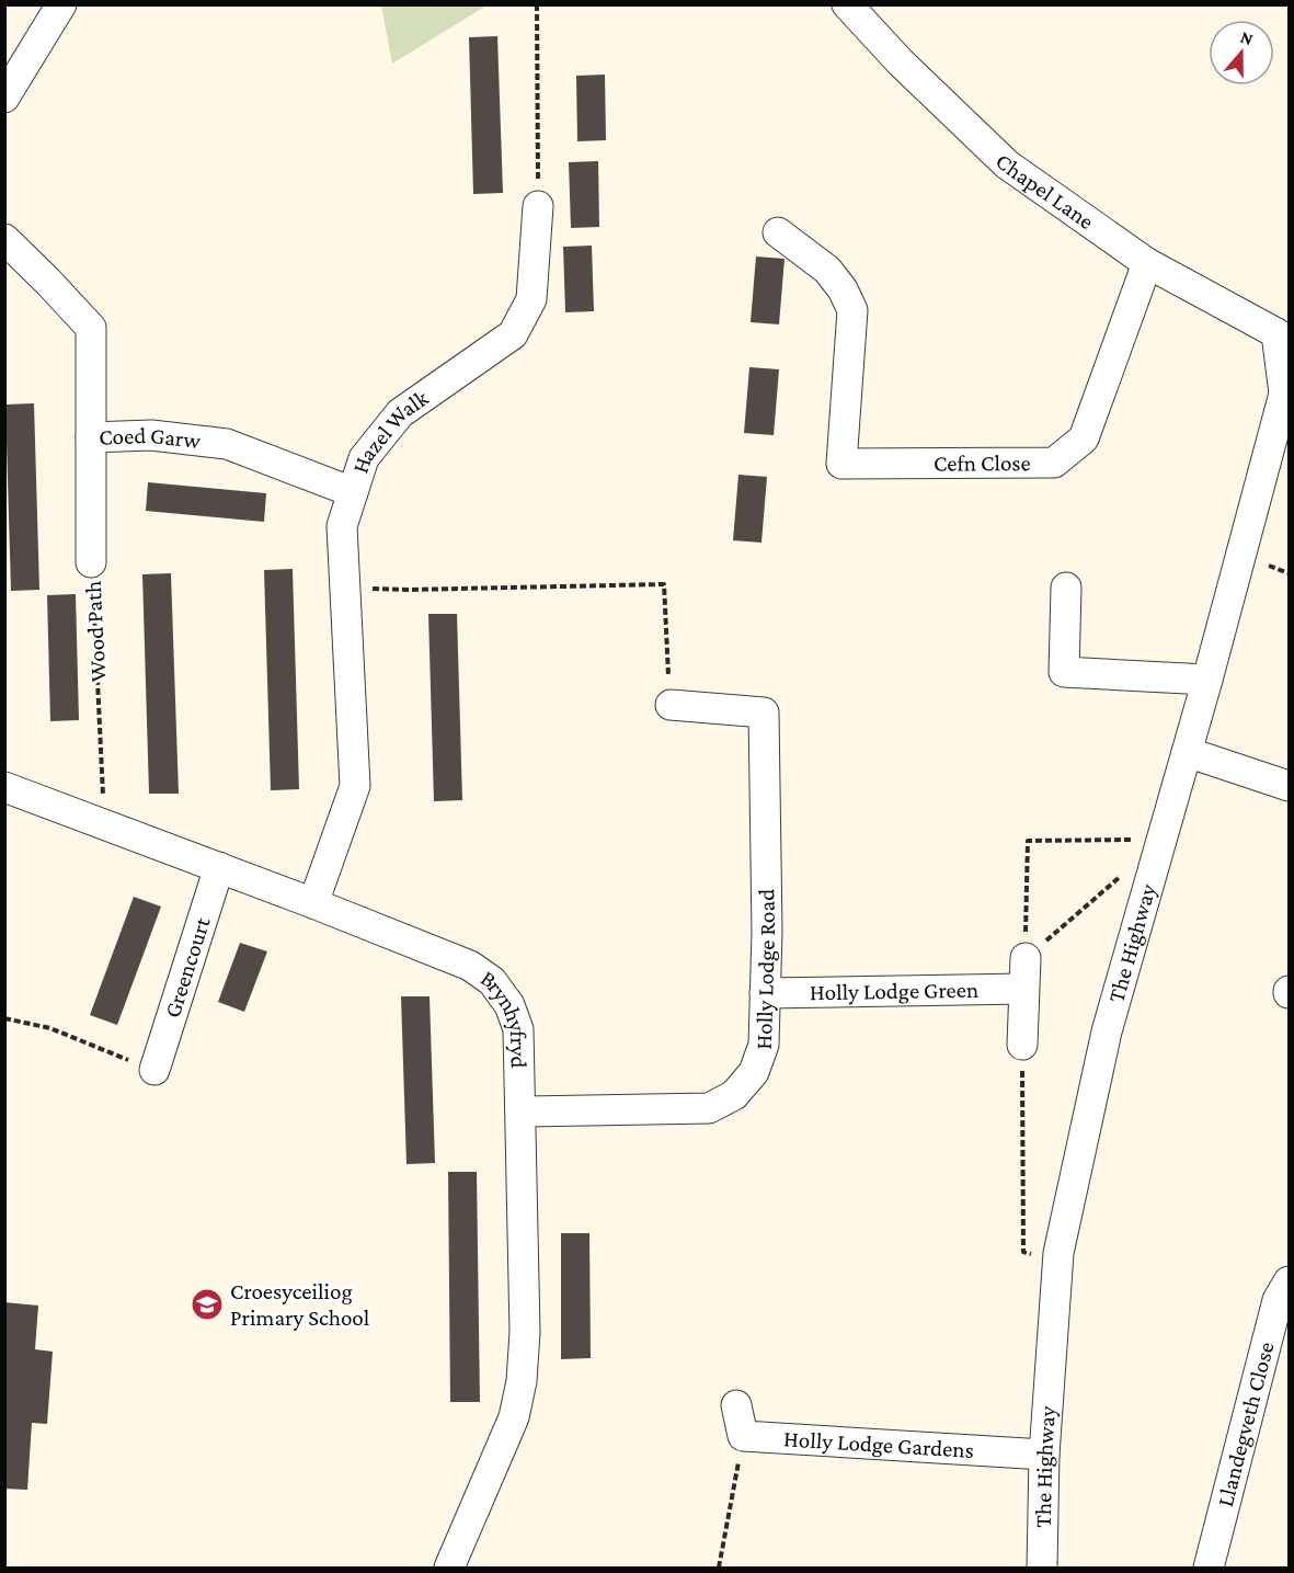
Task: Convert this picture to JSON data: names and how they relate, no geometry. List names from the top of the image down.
{
  "streets": {
    "street": [
      "Chapel Lane",
      "Hazel Walk",
      "Coed Garw",
      "Cefn Close",
      "Wood Path",
      "The Highway",
      "Greencourt",
      "Holly Lodge Road",
      "Holly Lodge Green",
      "Brynhyfryd",
      "Llandegveth Close",
      "Holly Lodge Gardens"
    ]
  },
  "crossings": [
    ["Chapel Lane", "Cefn Close"],
    ["Chapel Lane", "The Highway"],
    ["Hazel Walk", "Coed Garw"],
    ["Hazel Walk", "Brynhyfryd"],
    ["Coed Garw", "Wood Path"],
    ["Wood Path", "Brynhyfryd"],
    ["The Highway", "Holly Lodge Gardens"],
    ["Greencourt", "Brynhyfryd"],
    ["Holly Lodge Road", "Holly Lodge Green"],
    ["Holly Lodge Road", "Brynhyfryd"]
  ],
  "places": {
    "school or university": ["Croesyceiliog Primary School"]
  },
  "north": "top"
}
